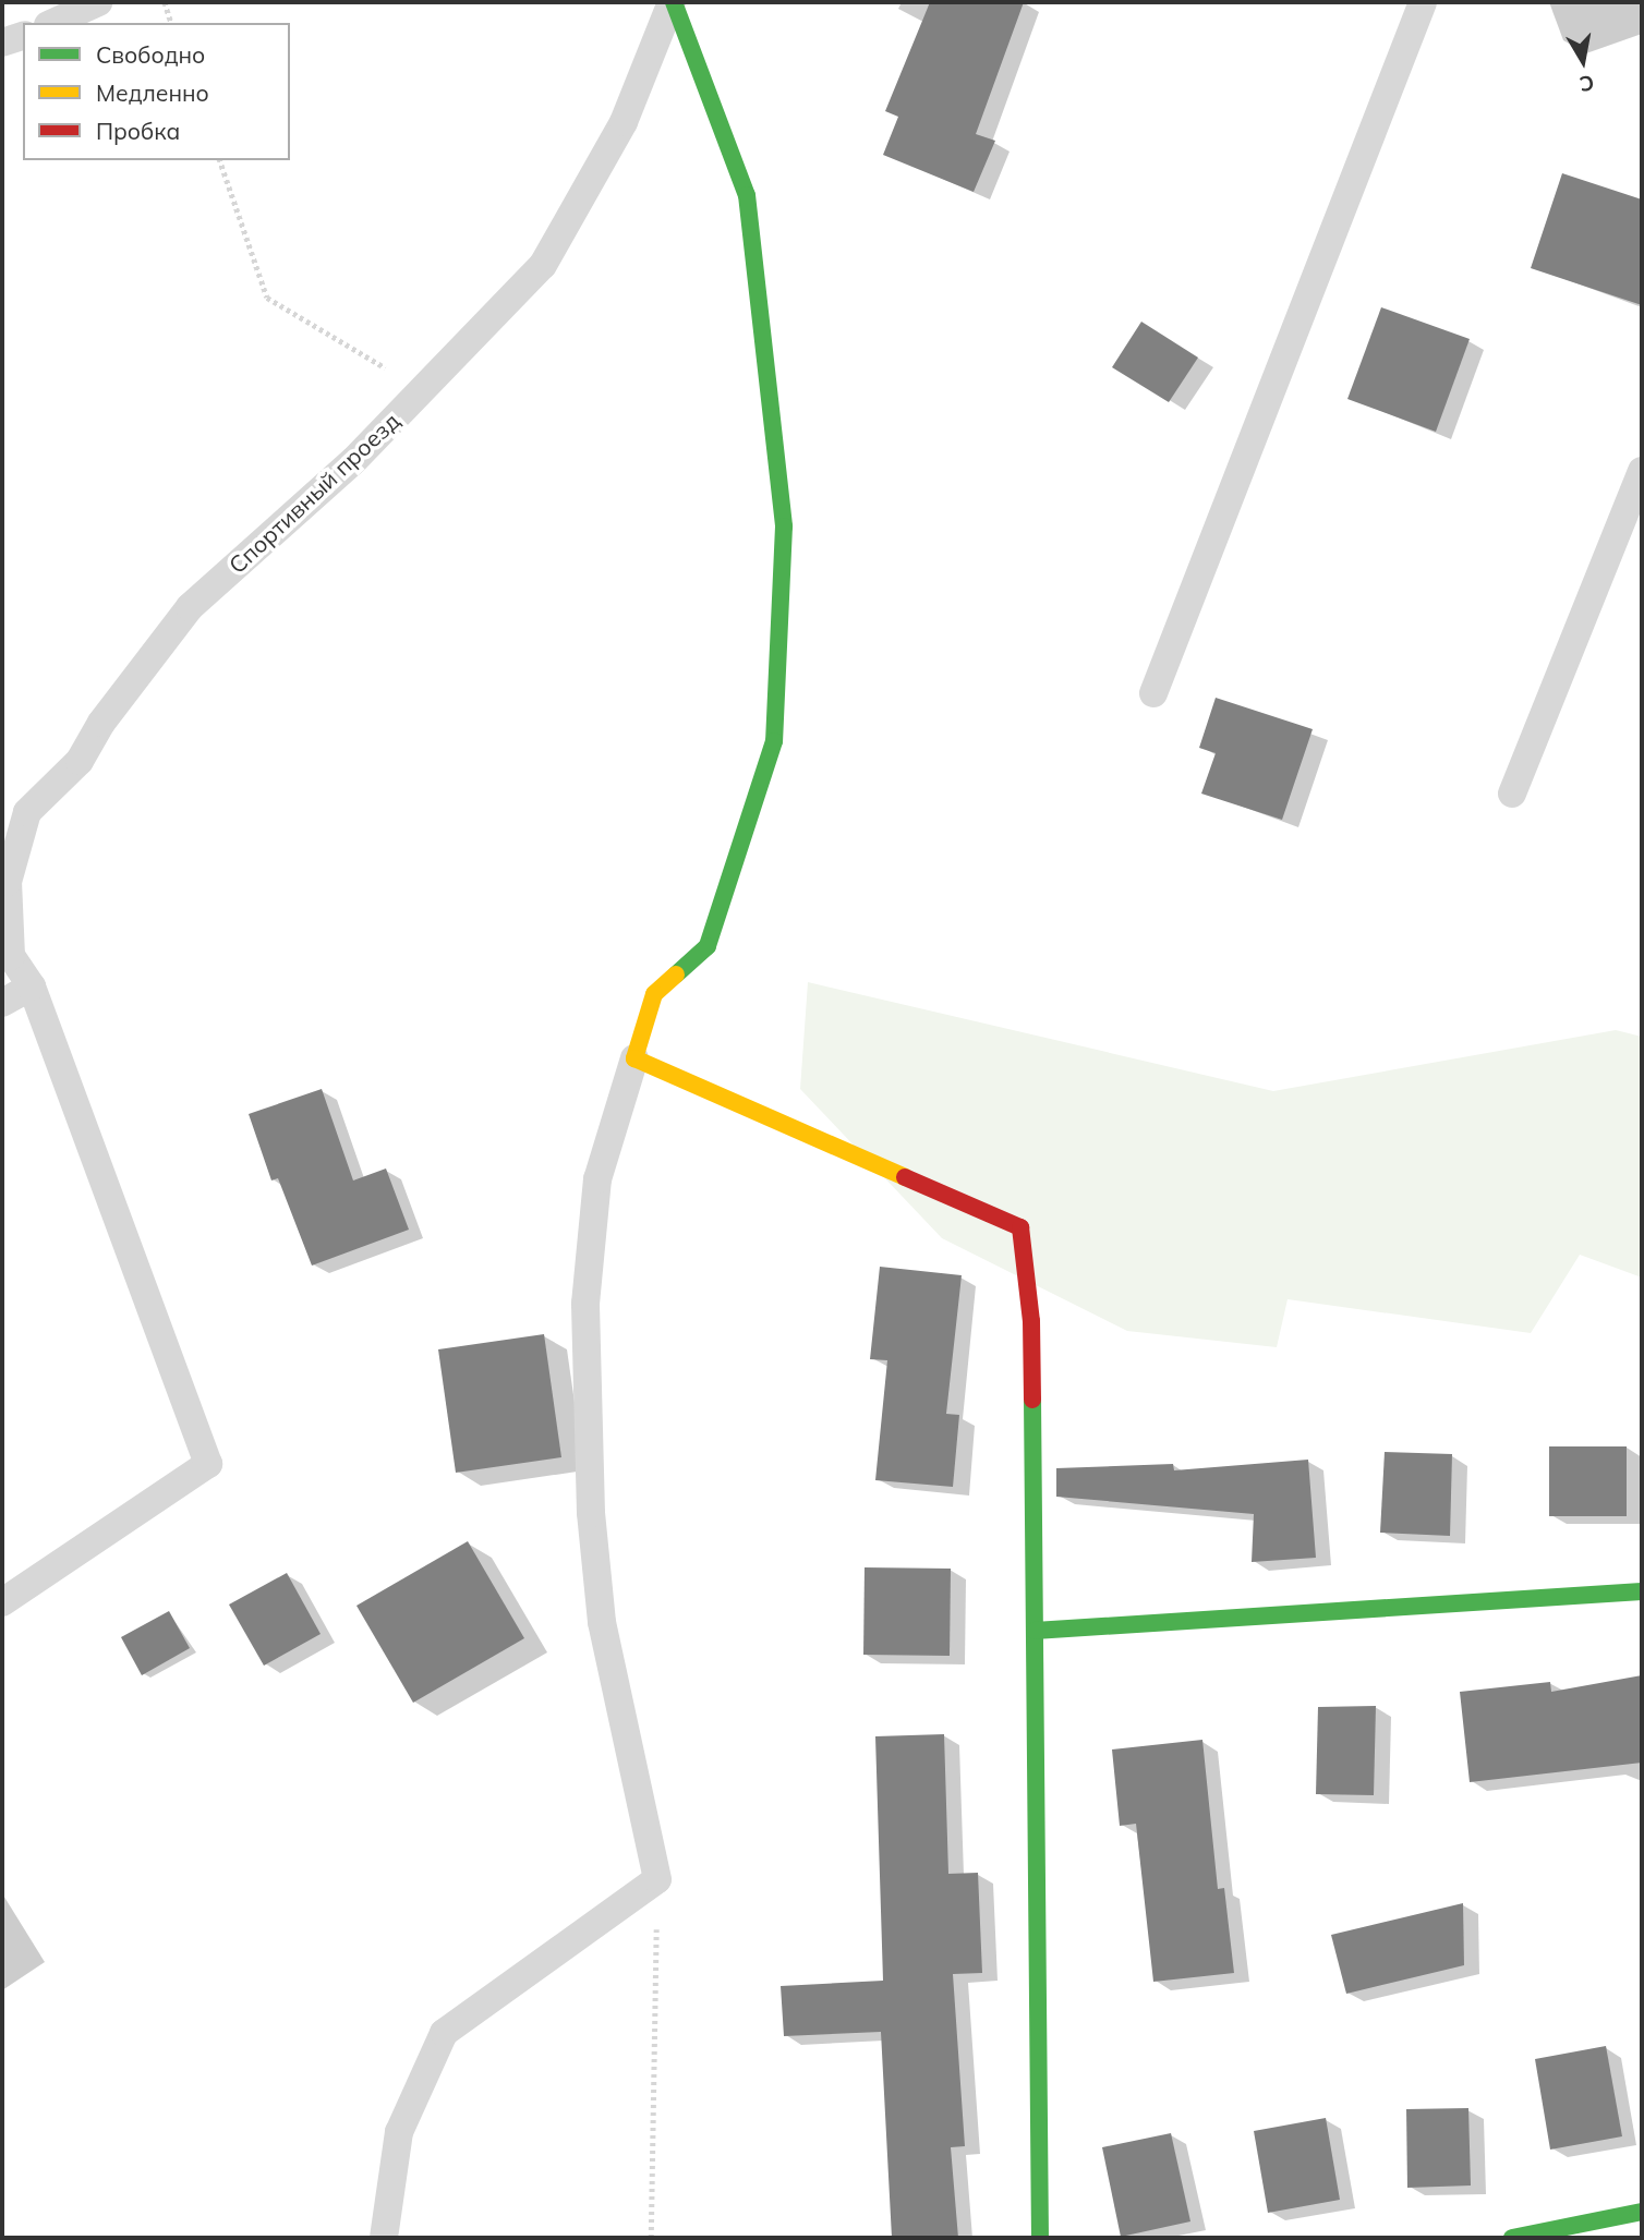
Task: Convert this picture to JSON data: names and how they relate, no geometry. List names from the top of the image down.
{
  "streets": {
    "lane": ["Спортивный проезд"]
  },
  "legend": ["Свободно", "Медленно", "Пробка"],
  "north": "bottom"
}
